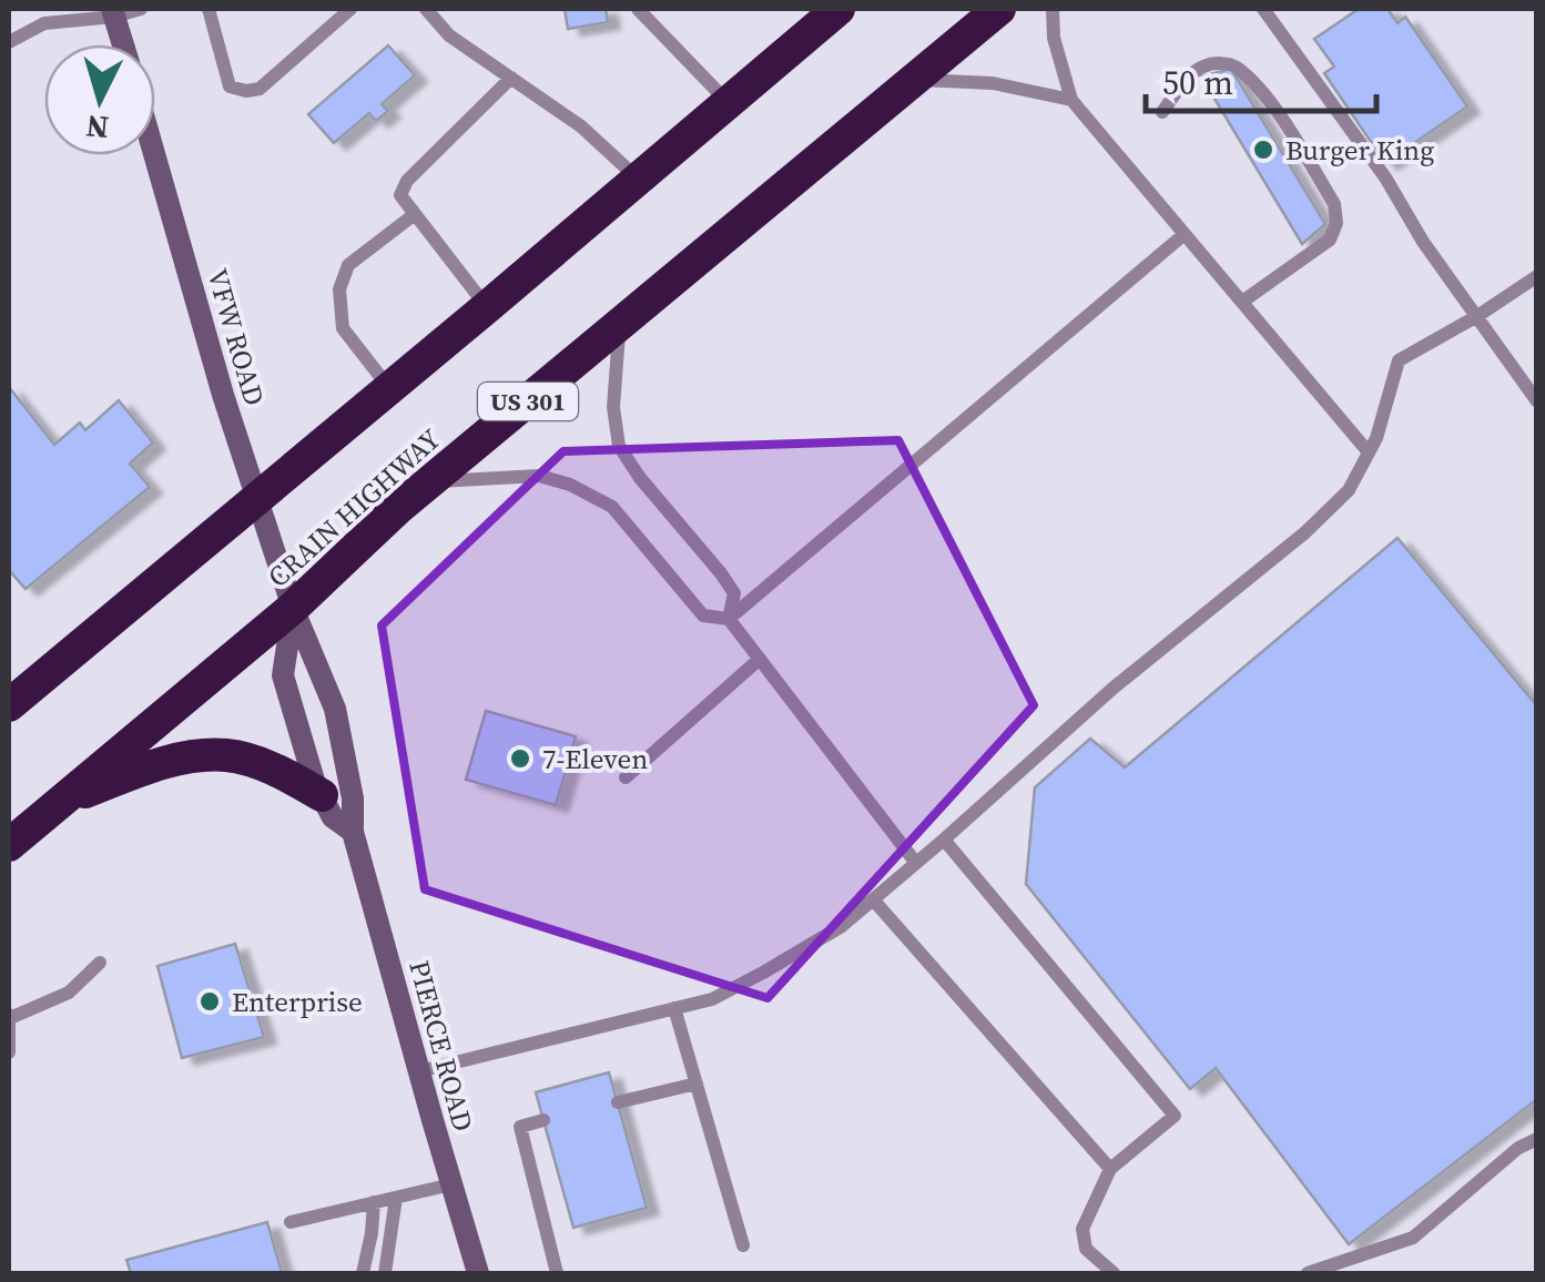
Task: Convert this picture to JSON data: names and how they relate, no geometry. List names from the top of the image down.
{
  "streets": {
    "highway": ["US 301", "CRAIN HIGHWAY"],
    "main road": ["VFW ROAD", "PIERCE ROAD"]
  },
  "crossings": [
    ["VFW ROAD", "CRAIN HIGHWAY"],
    ["VFW ROAD", "PIERCE ROAD"],
    ["CRAIN HIGHWAY", "PIERCE ROAD"]
  ],
  "places": ["Burger King", "7-Eleven", "Enterprise"],
  "scale_bar": "50 m",
  "north": "bottom"
}
